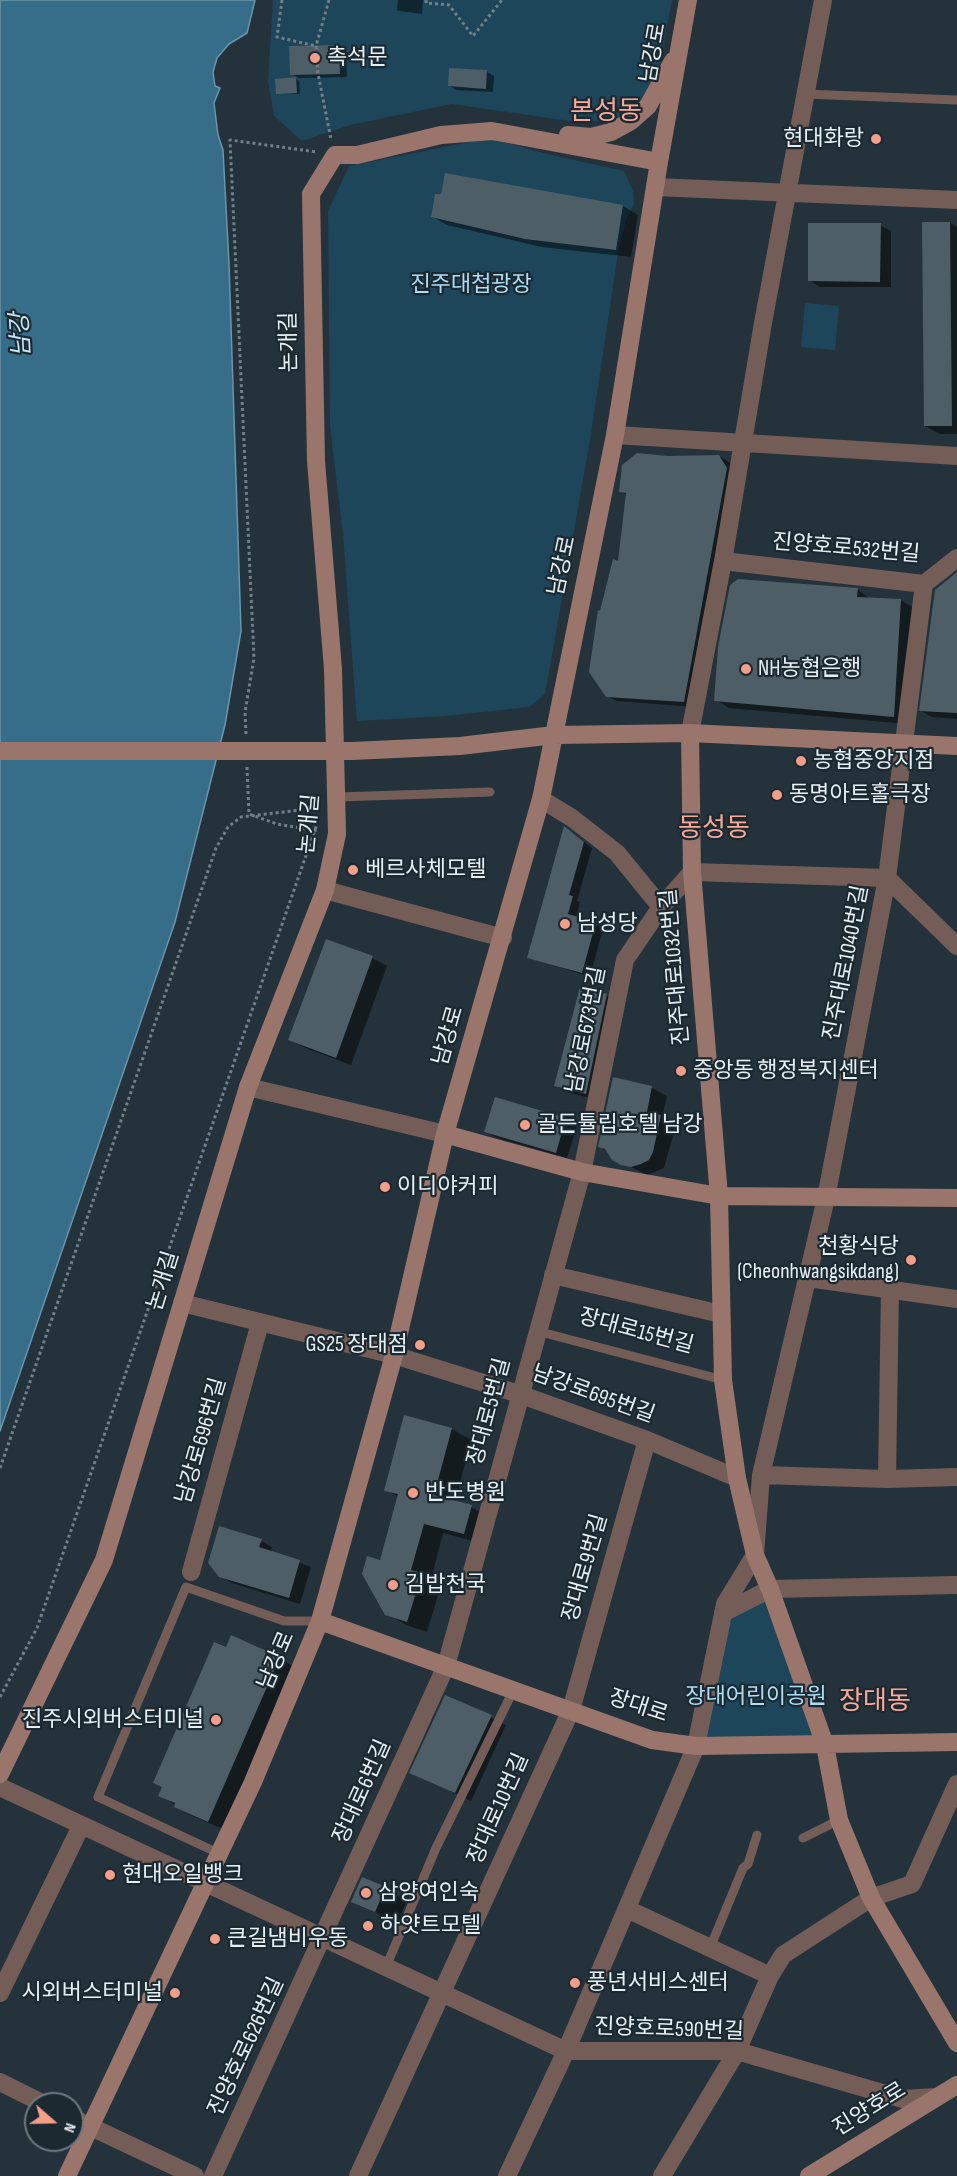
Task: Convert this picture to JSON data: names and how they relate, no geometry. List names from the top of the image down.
{
  "streets": {
    "street": [
      "남강로",
      "논개길",
      "진양호로532번길",
      "진주대로1040번길",
      "진주대로1032번길",
      "남강로673번길",
      "장대로15번길",
      "남강로695번길",
      "장대로5번길",
      "남강로696번길",
      "장대로9번길",
      "장대로",
      "장대로6번길",
      "장대로10번길",
      "진양호로590번길",
      "진양호로626번길",
      "진양호로"
    ]
  },
  "crossings": [
    ["남강로", "남강로695번길"],
    ["남강로", "장대로"],
    ["남강로", "진양호로590번길"],
    ["진양호로532번길", "진주대로1040번길"],
    ["진주대로1040번길", "진주대로1032번길"],
    ["진주대로1040번길", "남강로673번길"],
    ["진주대로1040번길", "장대로15번길"],
    ["진주대로1032번길", "남강로673번길"],
    ["진주대로1032번길", "장대로15번길"],
    ["남강로673번길", "장대로5번길"],
    ["장대로15번길", "남강로695번길"],
    ["장대로15번길", "장대로5번길"],
    ["남강로695번길", "장대로5번길"],
    ["남강로695번길", "장대로9번길"],
    ["장대로5번길", "장대로"],
    ["장대로5번길", "장대로6번길"],
    ["장대로9번길", "장대로"],
    ["장대로9번길", "장대로10번길"],
    ["장대로", "장대로6번길"],
    ["장대로", "장대로10번길"],
    ["장대로6번길", "진양호로590번길"],
    ["장대로6번길", "진양호로626번길"],
    ["장대로10번길", "진양호로590번길"],
    ["진양호로590번길", "진양호로626번길"],
    ["진양호로590번길", "진양호로"]
  ],
  "districts": ["본성동", "동성동", "장대동"],
  "water": ["남강"],
  "parks": ["진주대첩광장", "장대어린이공원"],
  "places": [
    "촉석문",
    "현대화랑",
    "NH농협은행",
    "농협중앙지점",
    "동명아트홀극장",
    "베르사체모텔",
    "남성당",
    "중앙동 행정복지센터",
    "골든튤립호텔 남강",
    "이디야커피",
    "천황식당 (Cheonhwangsikdang)",
    "GS25 장대점",
    "반도병원",
    "김밥천국",
    "진주시외버스터미널",
    "현대오일뱅크",
    "삼양여인숙",
    "하얏트모텔",
    "큰길냄비우동",
    "풍년서비스센터",
    "시외버스터미널"
  ],
  "north": "right"
}
